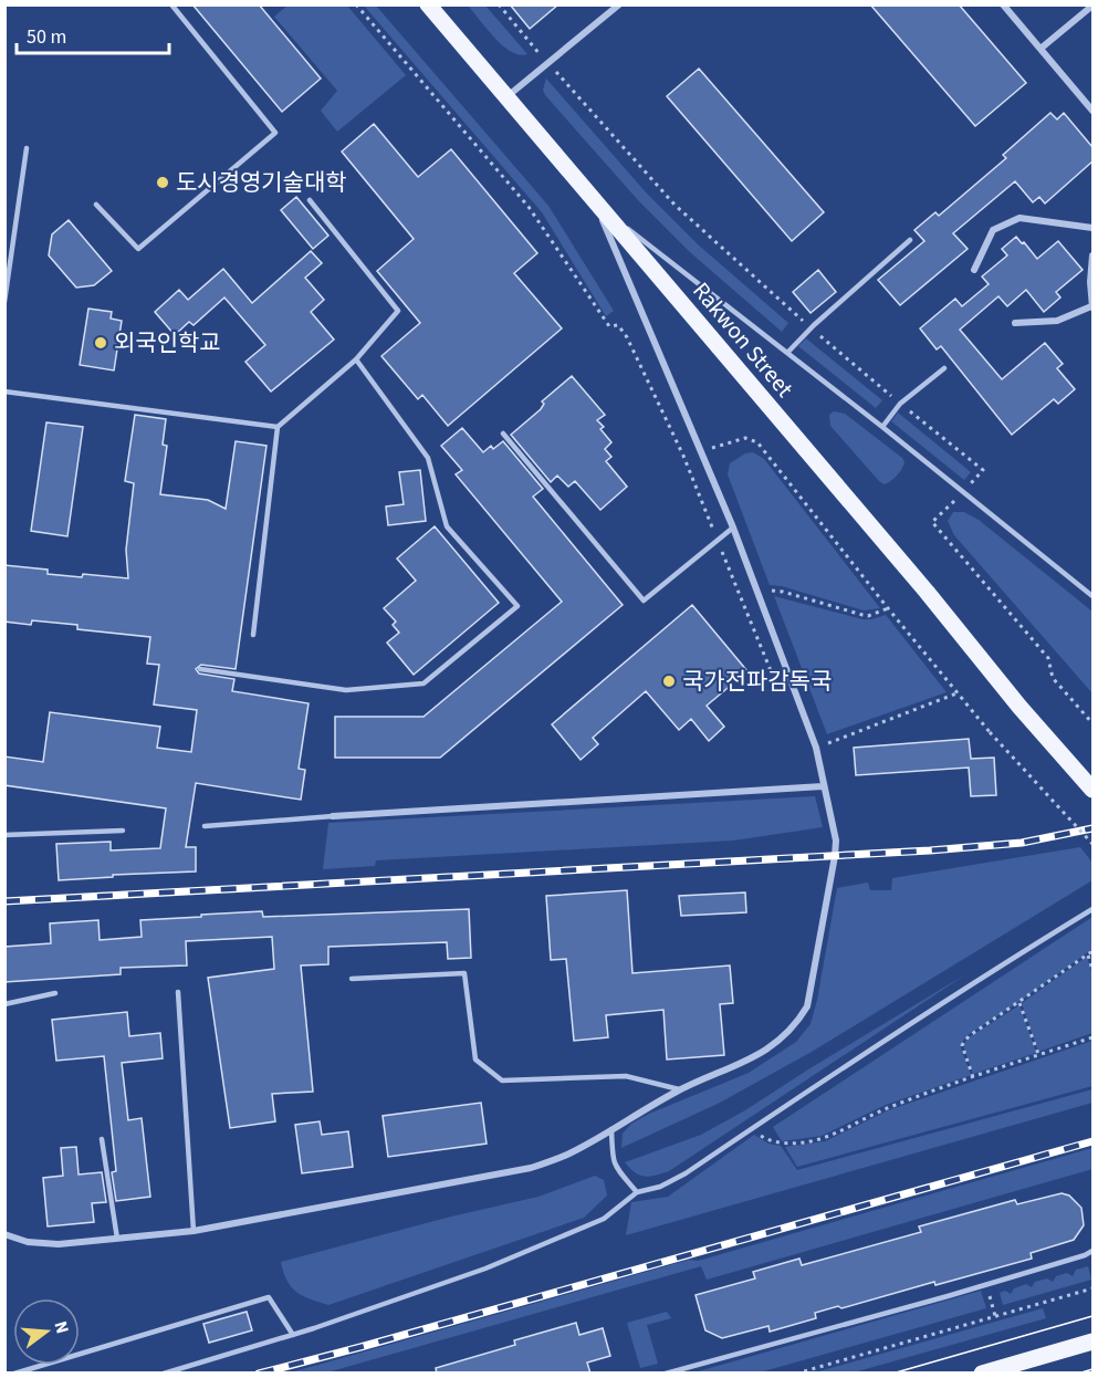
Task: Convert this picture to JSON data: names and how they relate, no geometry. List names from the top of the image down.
{
  "streets": {
    "main road": ["Rakwon Street"]
  },
  "places": ["도시경영기술대학", "외국인학교", "국가전파감독국"],
  "scale_bar": "50 m",
  "north": "right"
}
